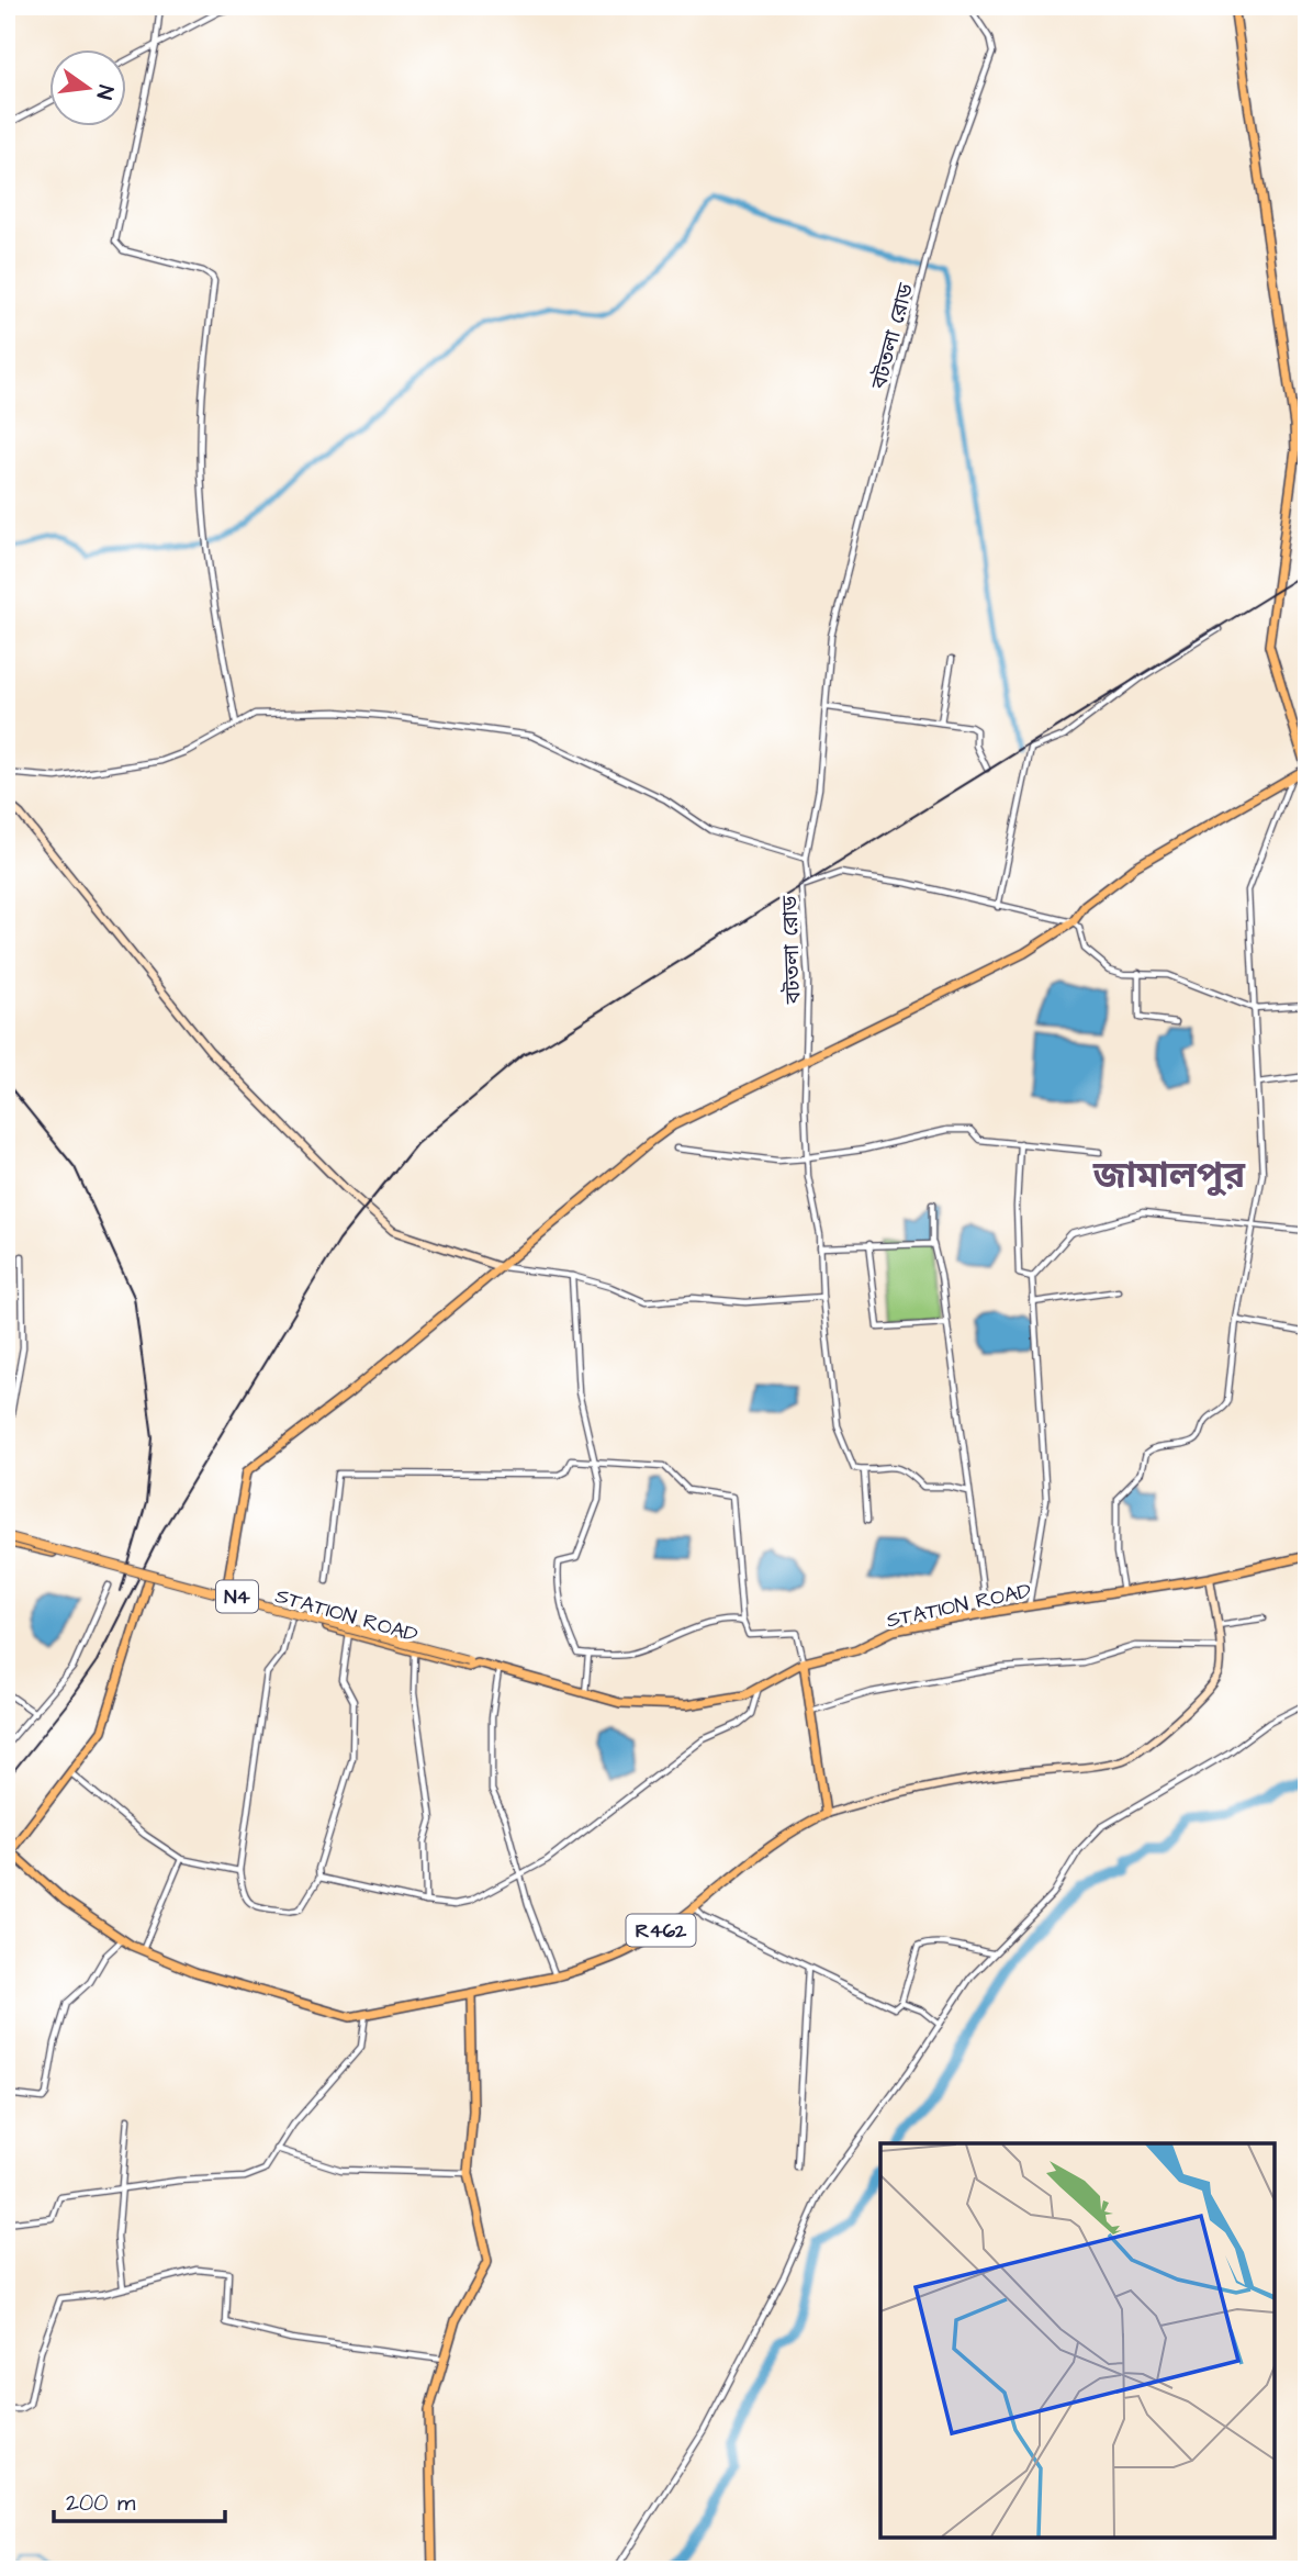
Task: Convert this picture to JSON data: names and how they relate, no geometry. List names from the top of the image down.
{
  "streets": {
    "highway": ["N4"],
    "main road": ["STATION ROAD", "R462"],
    "street": ["বটতলা রোড"]
  },
  "crossings": [
    ["N4", "STATION ROAD"]
  ],
  "districts": ["জামালপুর"],
  "scale_bar": "200 m",
  "north": "right"
}
